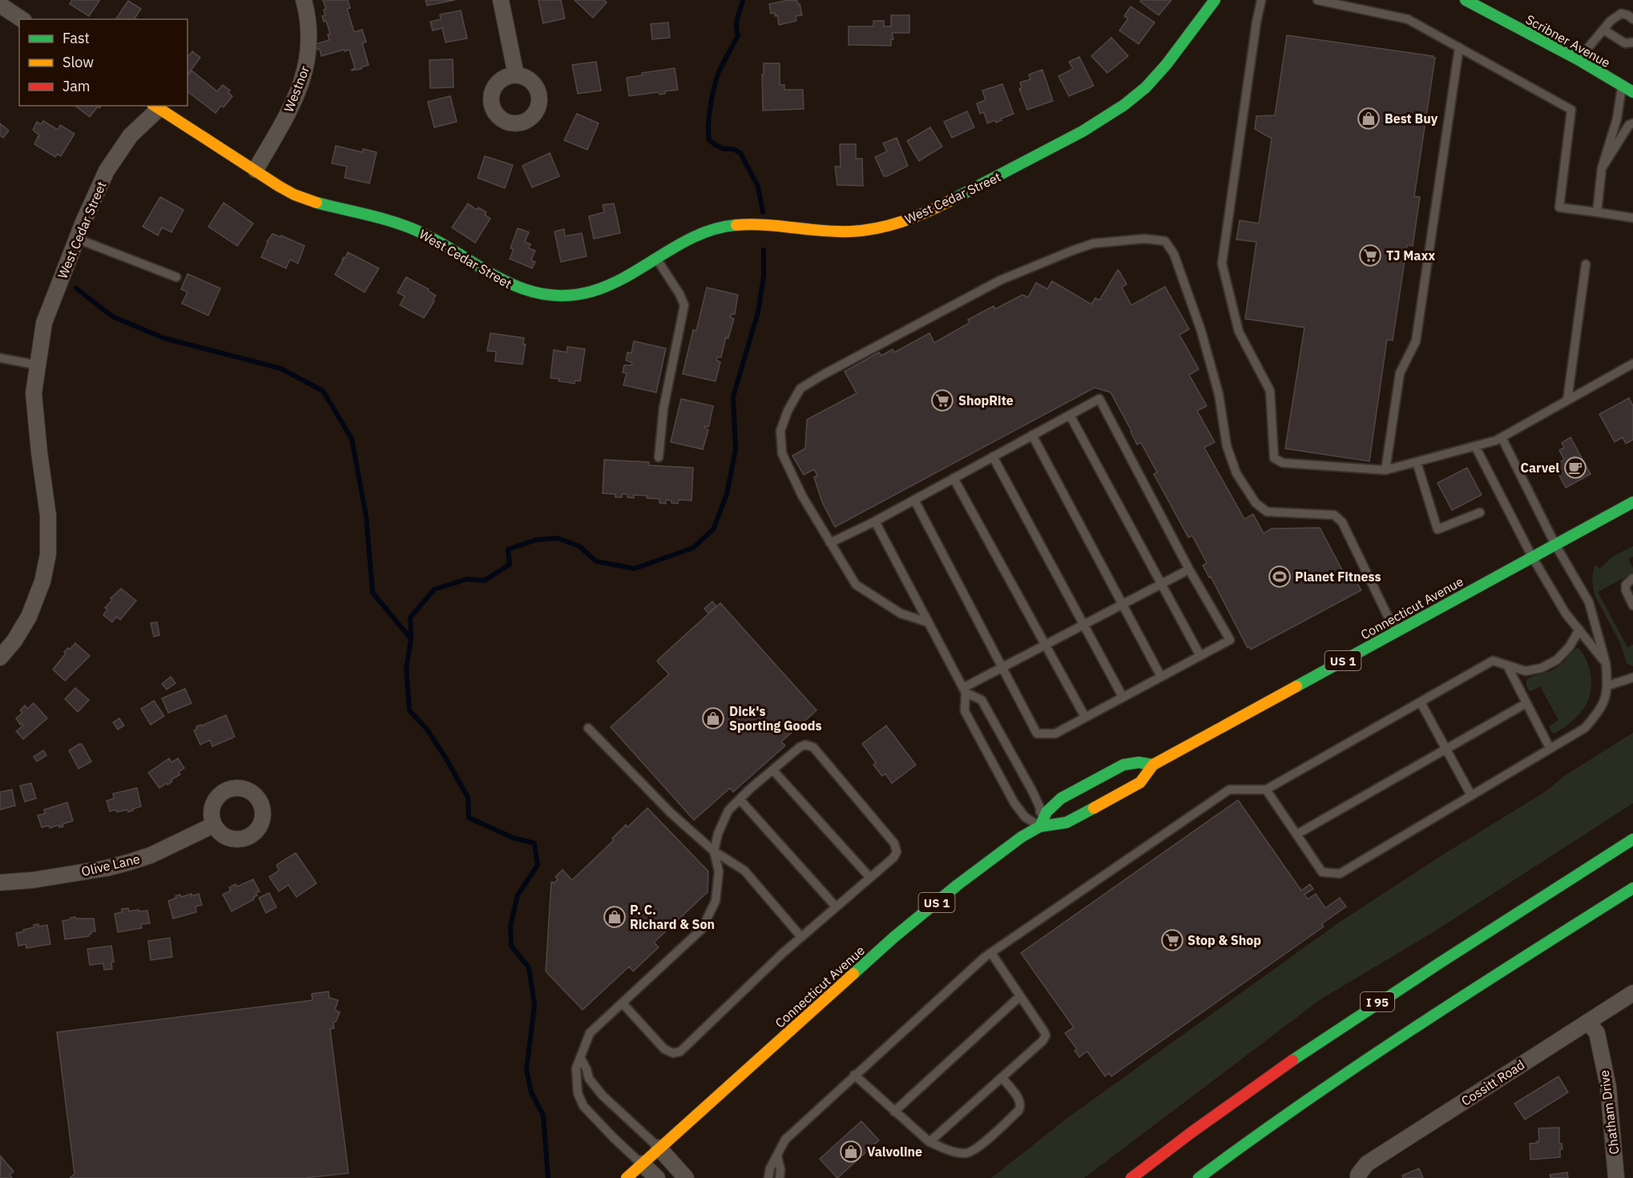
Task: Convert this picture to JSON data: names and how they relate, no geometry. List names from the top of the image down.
{
  "streets": {
    "main road": [
      "Scribner Avenue",
      "West Cedar Street",
      "Connecticut Avenue",
      "US 1",
      "I 95"
    ],
    "street": [
      "Westnor",
      "Olive Lane",
      "Cossitt Road",
      "Chatham Drive"
    ]
  },
  "crossings": [
    ["Westnor", "West Cedar Street"],
    ["Cossitt Road", "Chatham Drive"]
  ],
  "places": {
    "shop": [
      "Best Buy",
      "Dick's Sporting Goods",
      "P. C. Richard & Son",
      "Valvoline"
    ],
    "supermarket": ["TJ Maxx", "ShopRite", "Stop & Shop"],
    "cafe": ["Carvel"],
    "sports": ["Planet Fitness"]
  },
  "legend": ["Fast", "Slow", "Jam"]
}
